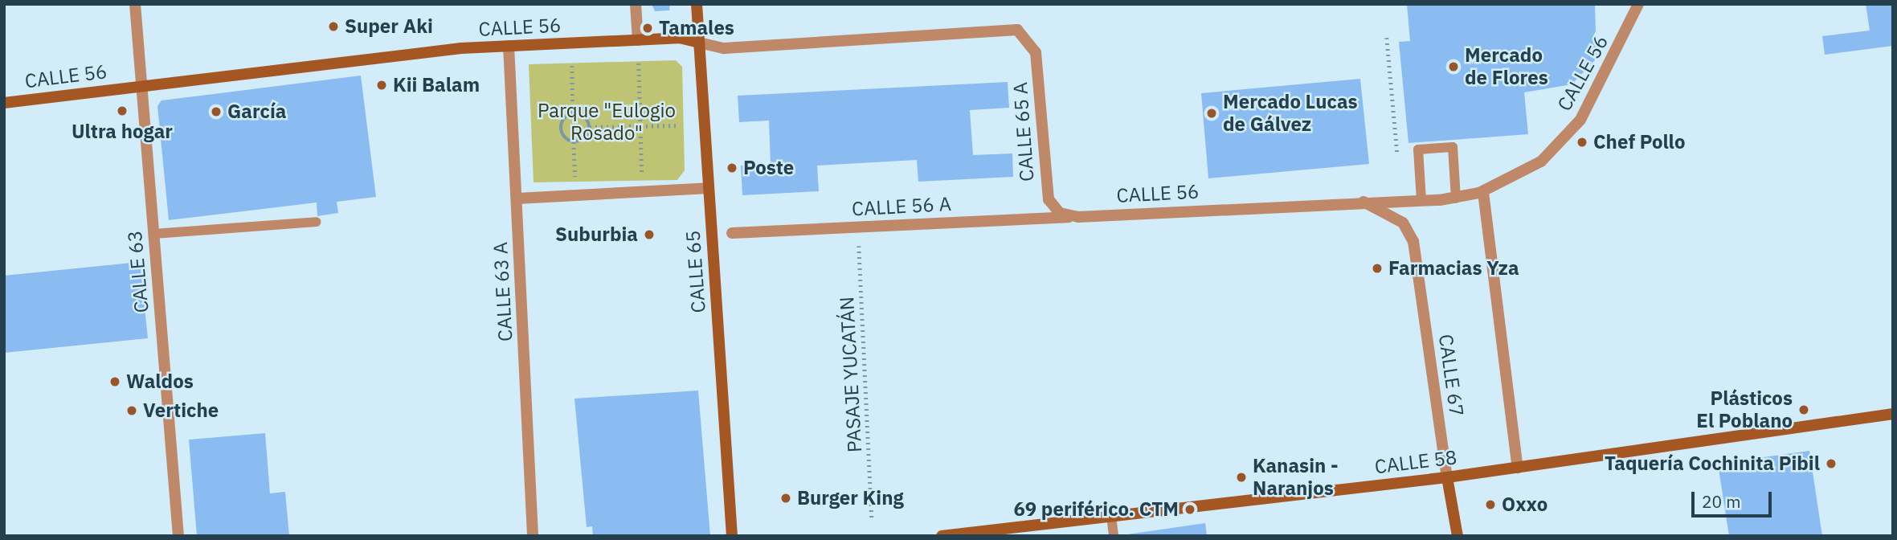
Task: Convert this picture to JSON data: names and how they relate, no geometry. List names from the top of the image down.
{
  "streets": {
    "main road": [
      "CALLE 56",
      "CALLE 65",
      "CALLE 67",
      "CALLE 58"
    ],
    "street": [
      "CALLE 65 A",
      "CALLE 56 A",
      "CALLE 63",
      "CALLE 63 A"
    ],
    "path": ["PASAJE YUCATÁN"]
  },
  "crossings": [
    ["CALLE 56", "CALLE 65 A"],
    ["CALLE 56", "CALLE 56 A"],
    ["CALLE 56", "CALLE 63"],
    ["CALLE 56", "CALLE 65"],
    ["CALLE 56", "CALLE 63 A"],
    ["CALLE 56", "CALLE 67"],
    ["CALLE 56 A", "PASAJE YUCATÁN"],
    ["CALLE 67", "CALLE 58"]
  ],
  "parks": ["Parque \"Eulogio Rosado\""],
  "places": [
    "Super Aki",
    "Tamales",
    "Mercado de Flores",
    "Kii Balam",
    "Ultra hogar",
    "García",
    "Mercado Lucas de Gálvez",
    "Chef Pollo",
    "Poste",
    "Suburbia",
    "Farmacias Yza",
    "Waldos",
    "Plásticos El Poblano",
    "Vertiche",
    "Taquería Cochinita Pibil",
    "Kanasin - Naranjos",
    "Burger King",
    "Oxxo",
    "69 periférico. CTM"
  ],
  "scale_bar": "20 m"
}
